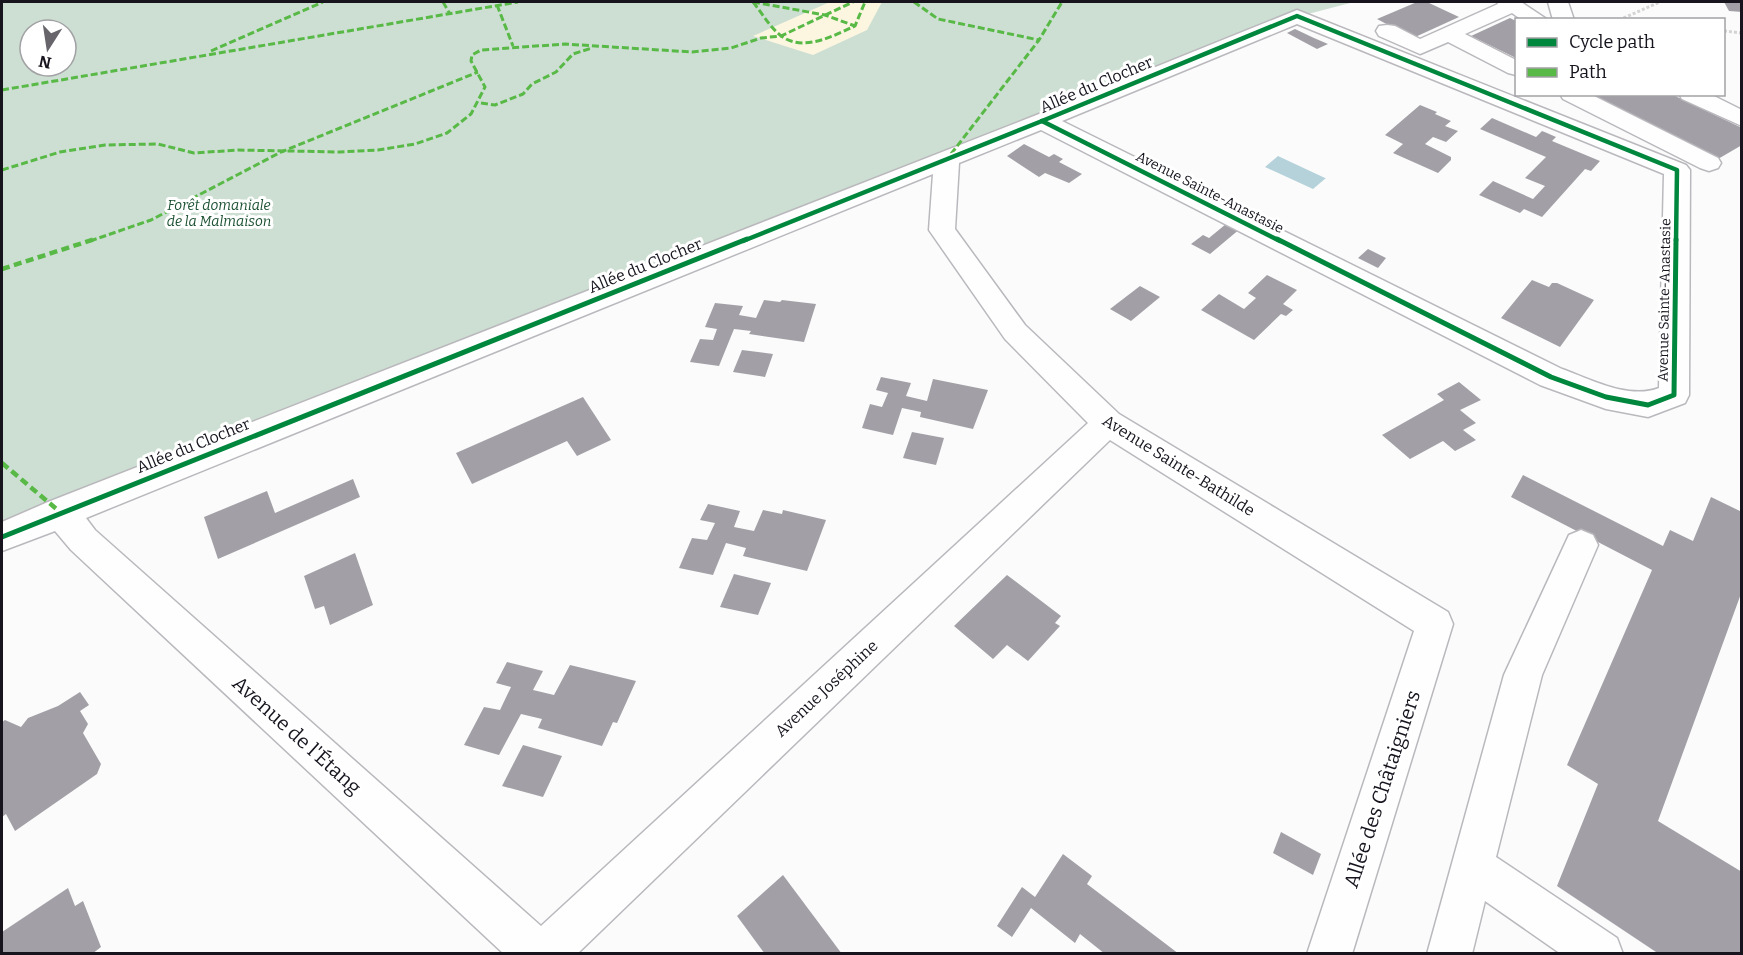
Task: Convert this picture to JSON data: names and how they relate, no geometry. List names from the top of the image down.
{
  "streets": {
    "street": [
      "Allée du Clocher",
      "Avenue Sainte-Anastasie",
      "Avenue Sainte-Bathilde",
      "Avenue Joséphine",
      "Avenue de l'Étang",
      "Allée des Châtaigniers"
    ]
  },
  "crossings": [
    ["Allée du Clocher", "Avenue Sainte-Anastasie"],
    ["Allée du Clocher", "Avenue Sainte-Bathilde"],
    ["Allée du Clocher", "Avenue de l'Étang"],
    ["Avenue Sainte-Bathilde", "Avenue Joséphine"],
    ["Avenue Sainte-Bathilde", "Allée des Châtaigniers"]
  ],
  "parks": ["Forêt domaniale de la Malmaison"],
  "legend": ["Cycle path", "Path"],
  "north": "bottom"
}
